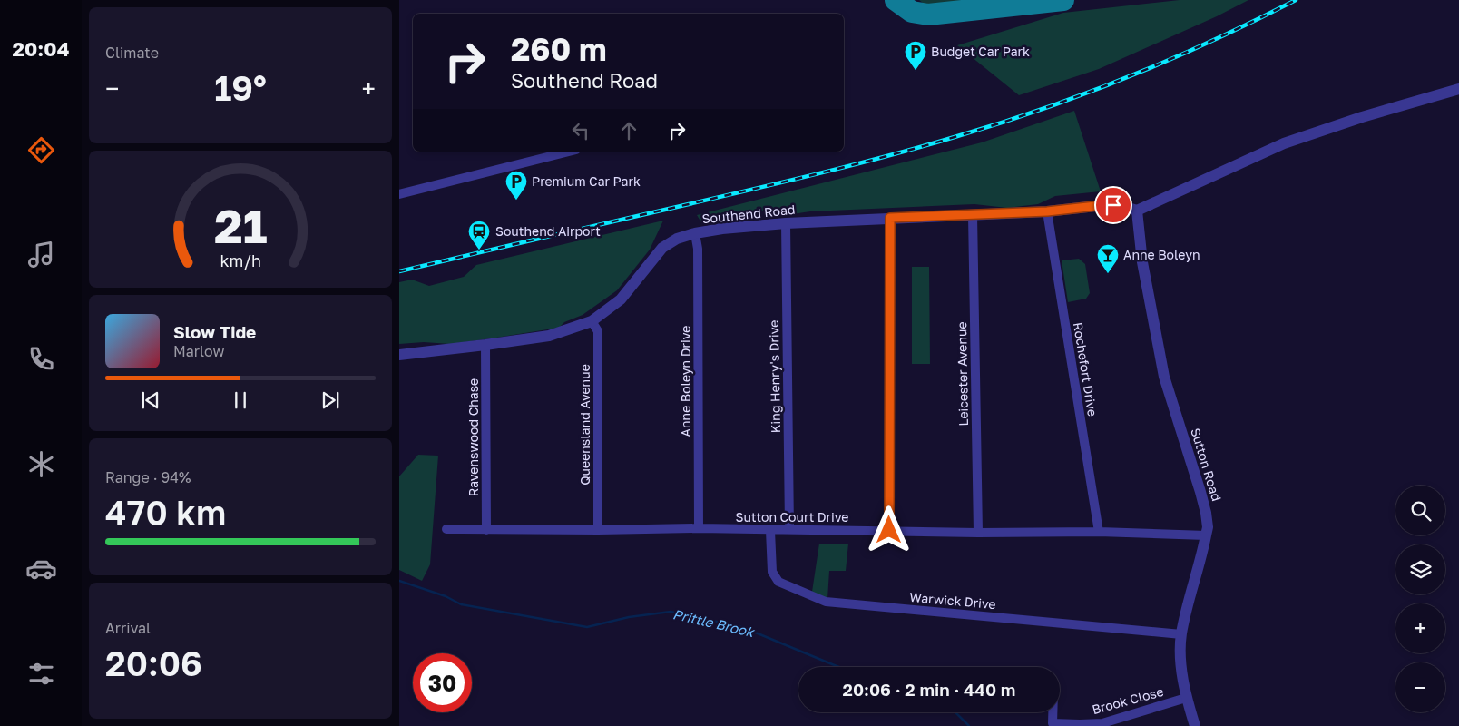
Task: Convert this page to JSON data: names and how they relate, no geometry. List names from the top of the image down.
{
  "streets": {
    "street": [
      "Southend Road",
      "Rochefort Drive",
      "Leicester Avenue",
      "King Henry's Drive",
      "Anne Boleyn Drive",
      "Queensland Avenue",
      "Ravenswood Chase",
      "Sutton Road",
      "Sutton Court Drive",
      "Warwick Drive",
      "Brook Close"
    ]
  },
  "crossings": [
    ["Southend Road", "Rochefort Drive"],
    ["Southend Road", "Leicester Avenue"],
    ["Southend Road", "King Henry's Drive"],
    ["Southend Road", "Anne Boleyn Drive"],
    ["Southend Road", "Queensland Avenue"],
    ["Southend Road", "Ravenswood Chase"],
    ["Southend Road", "Sutton Road"],
    ["Rochefort Drive", "Sutton Court Drive"],
    ["Leicester Avenue", "Sutton Court Drive"],
    ["King Henry's Drive", "Sutton Court Drive"],
    ["Anne Boleyn Drive", "Sutton Court Drive"],
    ["Queensland Avenue", "Sutton Court Drive"],
    ["Ravenswood Chase", "Sutton Court Drive"],
    ["Sutton Road", "Sutton Court Drive"],
    ["Sutton Road", "Warwick Drive"],
    ["Sutton Road", "Brook Close"],
    ["Sutton Court Drive", "Warwick Drive"]
  ],
  "water": ["Prittle Brook"],
  "places": {
    "parking": ["Budget Car Park", "Premium Car Park"],
    "station": ["Southend Airport"],
    "bar": ["Anne Boleyn"]
  },
  "page": {
    "tabs": "20:04",
    "tile": [
      "Climate",
      ["Range · 94%", "470 km"],
      ["Arrival", "20:06"]
    ],
    "turn": ["260 m", "Southend Road"],
    "heat": ["−", "19°", "+"],
    "song": ["Slow Tide", "Marlow"],
    "map_buttons": ["+", "−"],
    "limit": "30",
    "trip": "20:06 · 2 min · 440 m",
    "gauge": ["21", "km/h"]
  }
}
